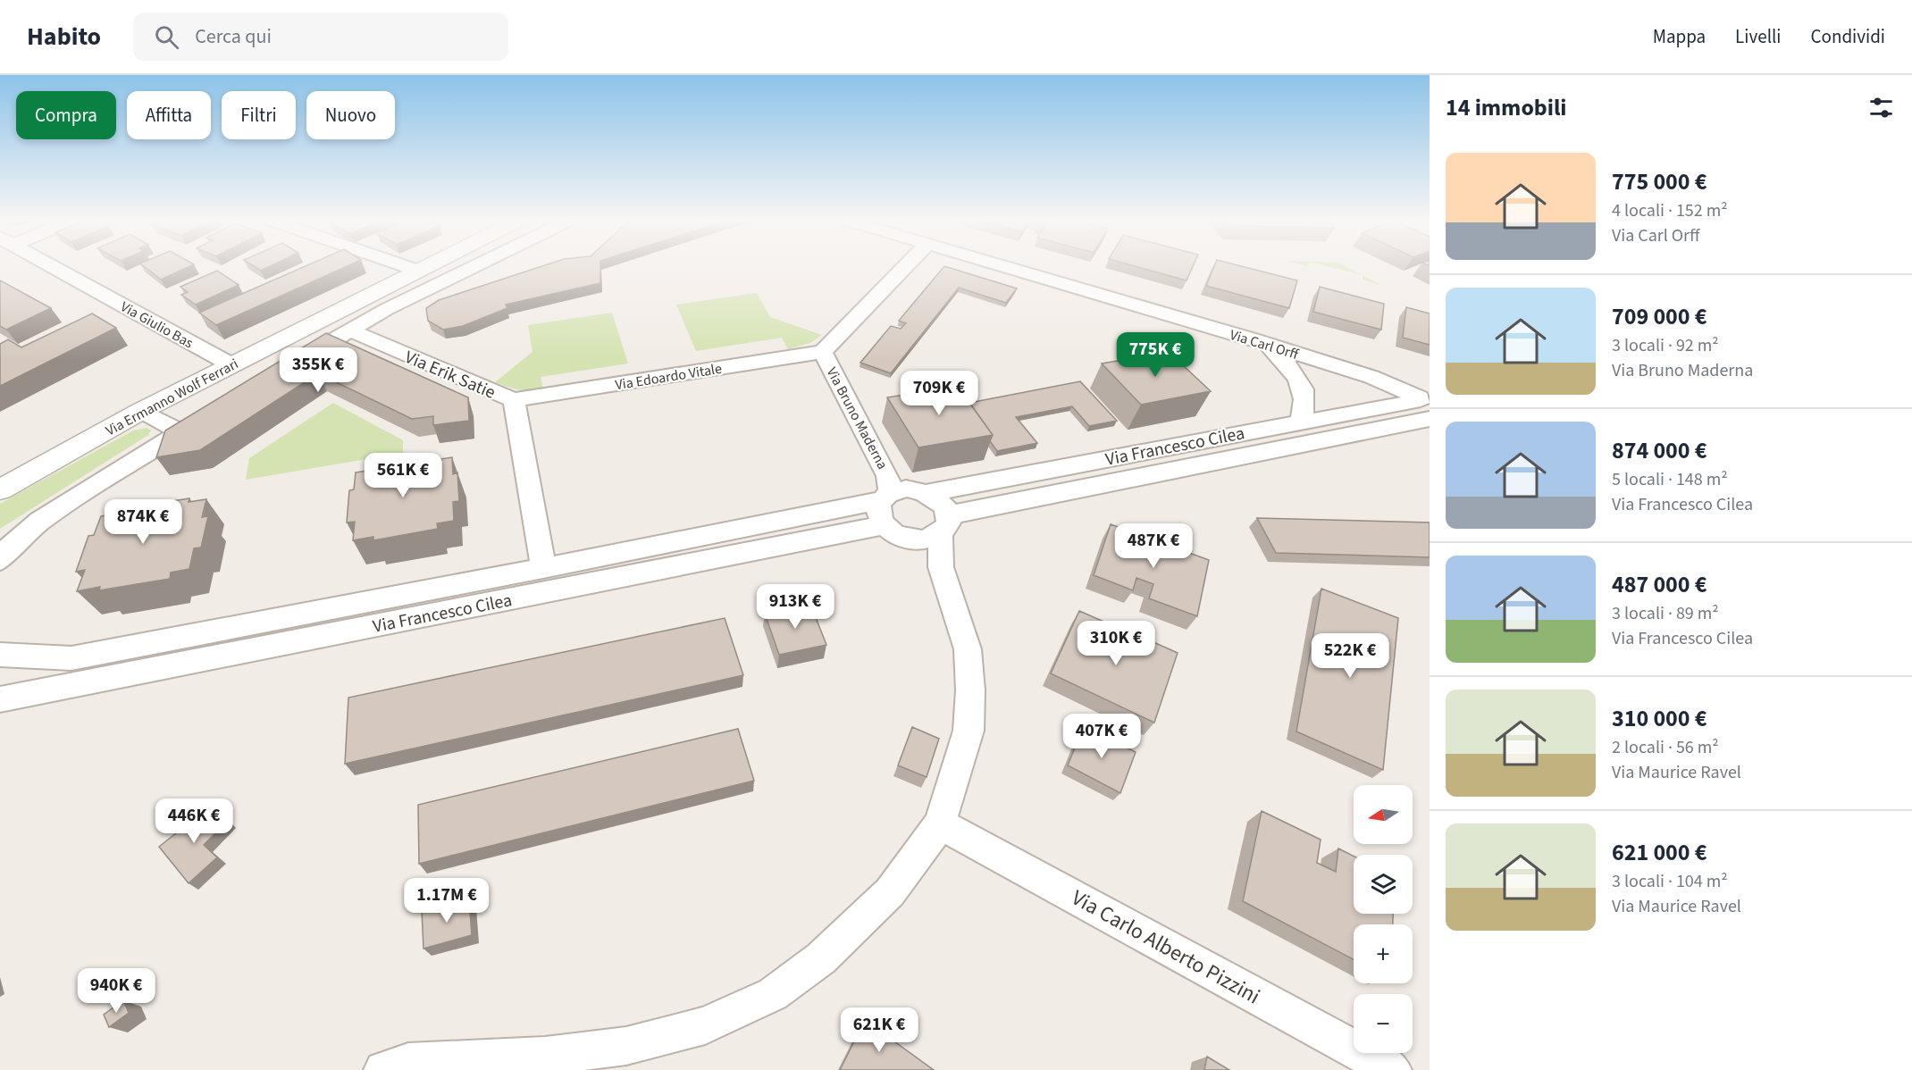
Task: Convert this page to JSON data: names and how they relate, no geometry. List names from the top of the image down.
{
  "streets": {
    "street": [
      "Via Giulio Bas",
      "Via Carl Orff",
      "Via Erik Satie",
      "Via Edoardo Vitale",
      "Via Ermanno Wolf Ferrari",
      "Via Bruno Maderna",
      "Via Francesco Cilea",
      "Via Carlo Alberto Pizzini"
    ]
  },
  "crossings": [
    ["Via Giulio Bas", "Via Ermanno Wolf Ferrari"],
    ["Via Carl Orff", "Via Francesco Cilea"],
    ["Via Erik Satie", "Via Edoardo Vitale"],
    ["Via Erik Satie", "Via Francesco Cilea"],
    ["Via Edoardo Vitale", "Via Bruno Maderna"],
    ["Via Bruno Maderna", "Via Francesco Cilea"]
  ],
  "north": "left",
  "page": {
    "header": "Habito",
    "search": "Cerca qui",
    "nav": ["Mappa", "Livelli", "Condividi"],
    "heading": "14 immobili",
    "chip": [
      "Compra",
      "Affitta",
      "Filtri",
      "Nuovo"
    ],
    "list": [
      {
        "name": "775 000 €",
        "note": "4 locali · 152 m² · Via Carl Orff"
      },
      {
        "name": "709 000 €",
        "note": "3 locali · 92 m² · Via Bruno Maderna"
      },
      {
        "name": "874 000 €",
        "note": "5 locali · 148 m² · Via Francesco Cilea"
      },
      {
        "name": "487 000 €",
        "note": "3 locali · 89 m² · Via Francesco Cilea"
      },
      {
        "name": "310 000 €",
        "note": "2 locali · 56 m² · Via Maurice Ravel"
      },
      {
        "name": "621 000 €",
        "note": "3 locali · 104 m² · Via Maurice Ravel"
      }
    ],
    "price": [
      "775K €",
      "355K €",
      "709K €",
      "561K €",
      "874K €",
      "487K €",
      "913K €",
      "310K €",
      "522K €",
      "407K €",
      "446K €",
      "1.17M €",
      "940K €",
      "621K €"
    ],
    "map_buttons": ["+", "−"]
  }
}
